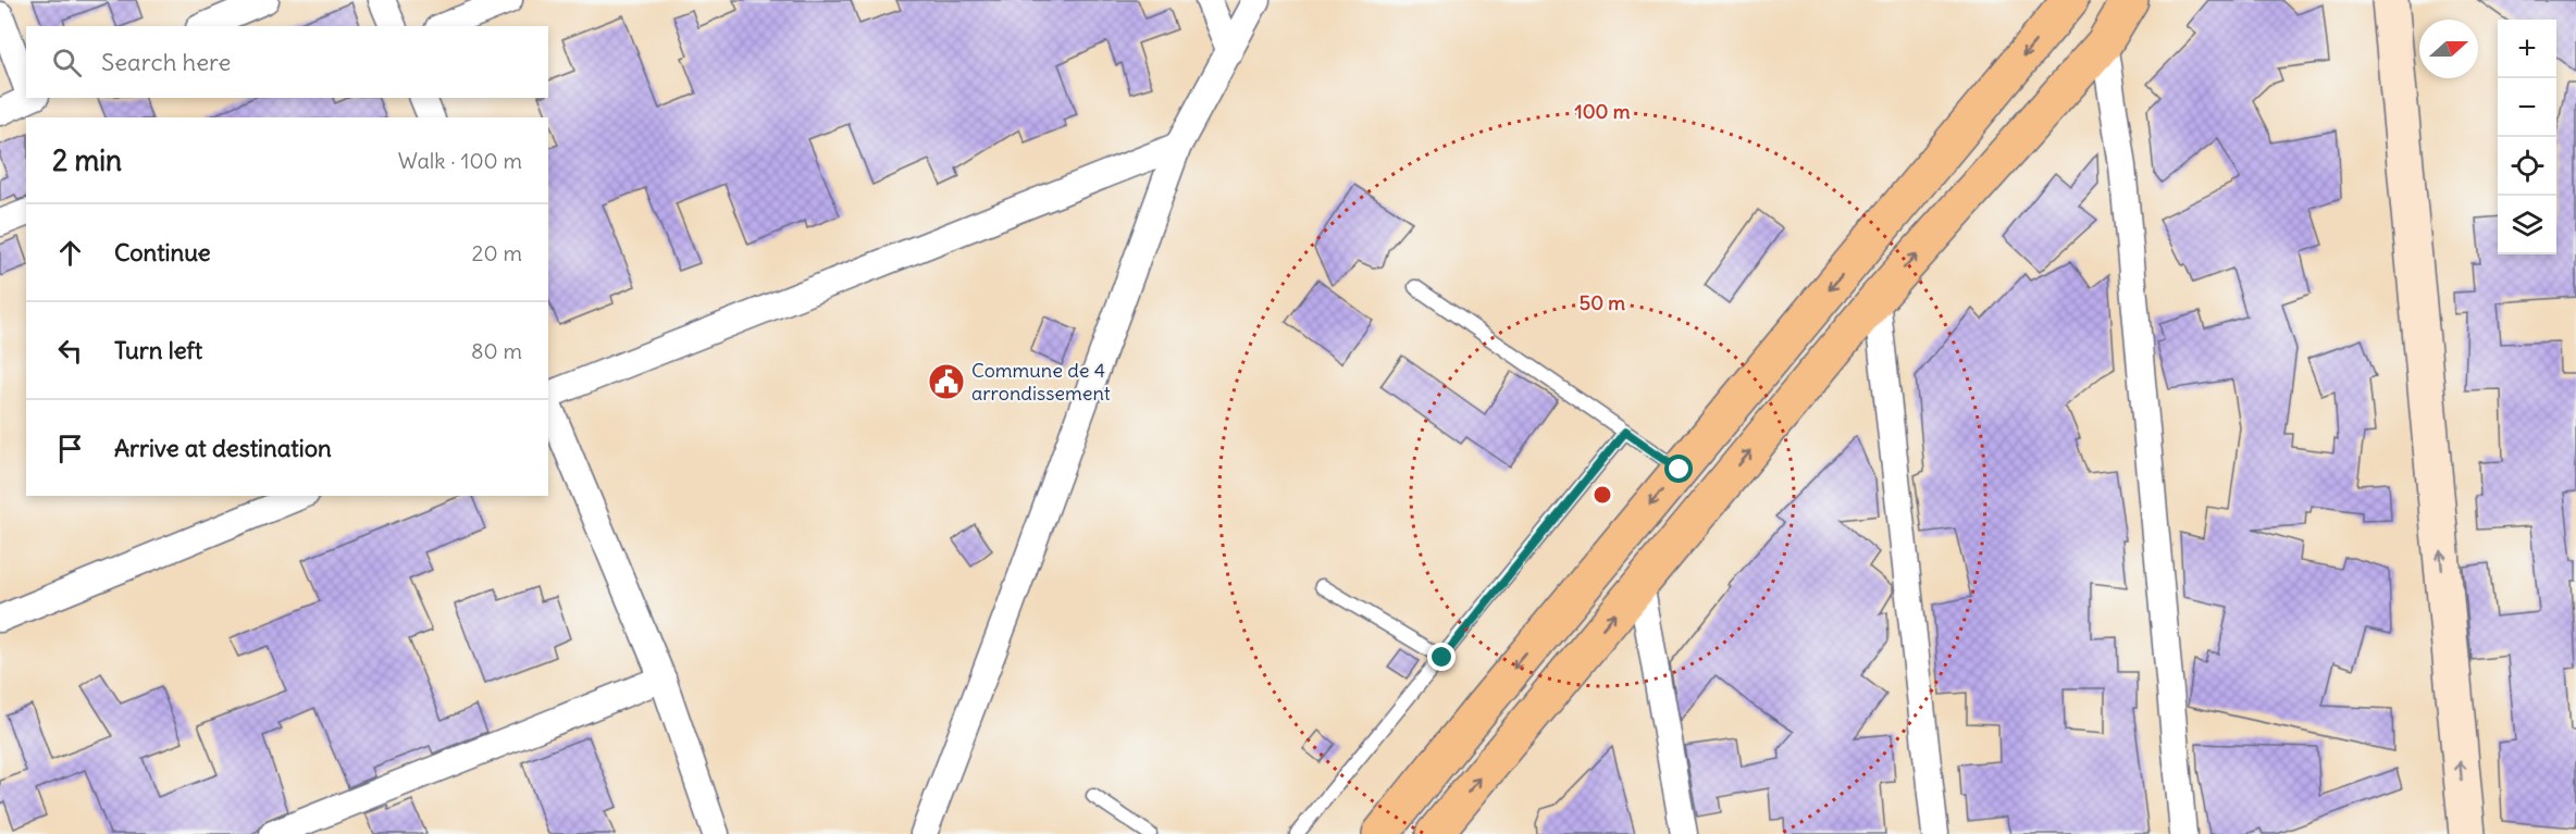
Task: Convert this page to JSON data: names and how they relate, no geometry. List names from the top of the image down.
{
  "places": {
    "public building": ["Commune de 4 arrondissement"]
  },
  "north": "right",
  "page": {
    "map_buttons": ["+", "−"],
    "search": "Search here",
    "heading": ["2 min", "Walk · 100 m"],
    "list": [
      ["Continue", "20 m"],
      ["Turn left", "80 m"],
      "Arrive at destination"
    ]
  },
  "rings": ["100 m", "50 m"]
}
